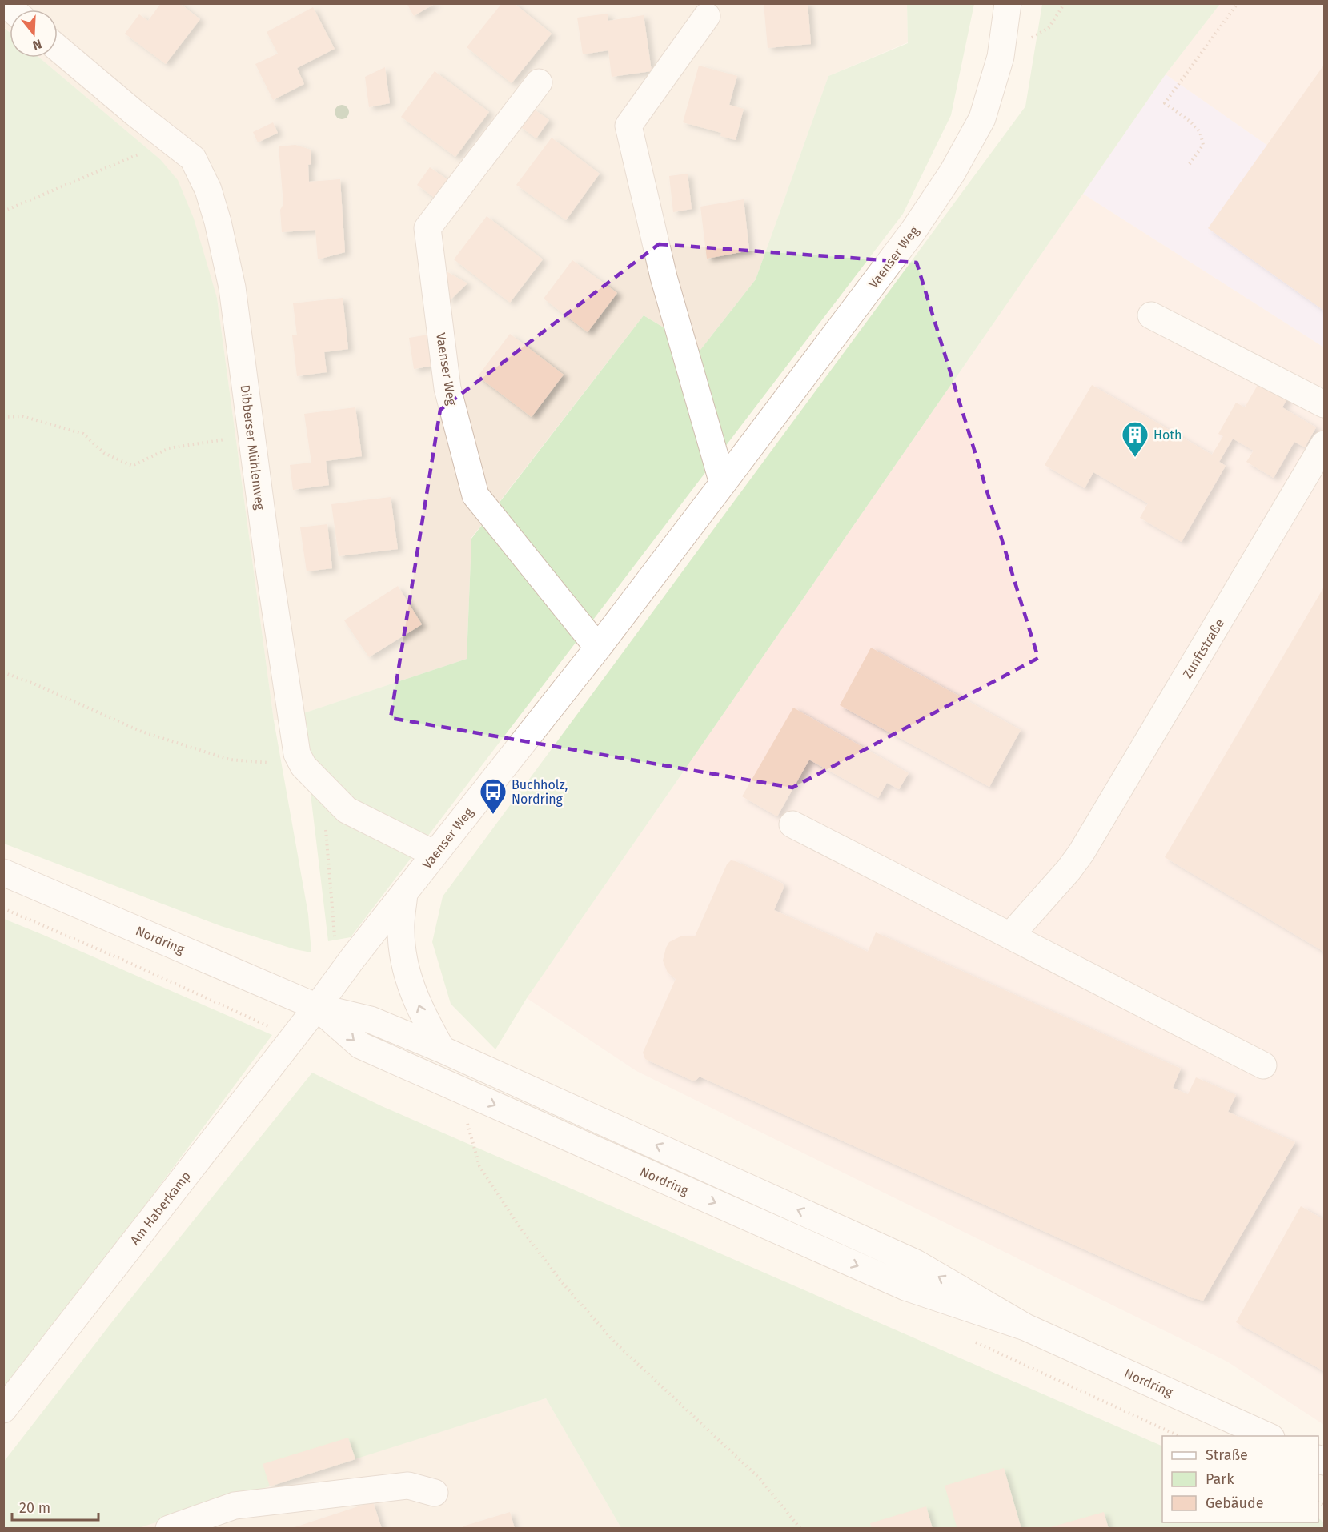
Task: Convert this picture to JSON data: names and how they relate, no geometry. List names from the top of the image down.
{
  "streets": {
    "street": [
      "Vaenser Weg",
      "Dibberser Mühlenweg",
      "Zunftstraße",
      "Nordring",
      "Am Haberkamp"
    ]
  },
  "crossings": [
    ["Vaenser Weg", "Dibberser Mühlenweg"],
    ["Vaenser Weg", "Nordring"],
    ["Vaenser Weg", "Am Haberkamp"],
    ["Nordring", "Am Haberkamp"]
  ],
  "places": {
    "building": ["Hoth"],
    "bus stop": ["Buchholz, Nordring"]
  },
  "legend": ["Straße", "Park", "Gebäude"],
  "scale_bar": "20 m",
  "north": "bottom"
}
